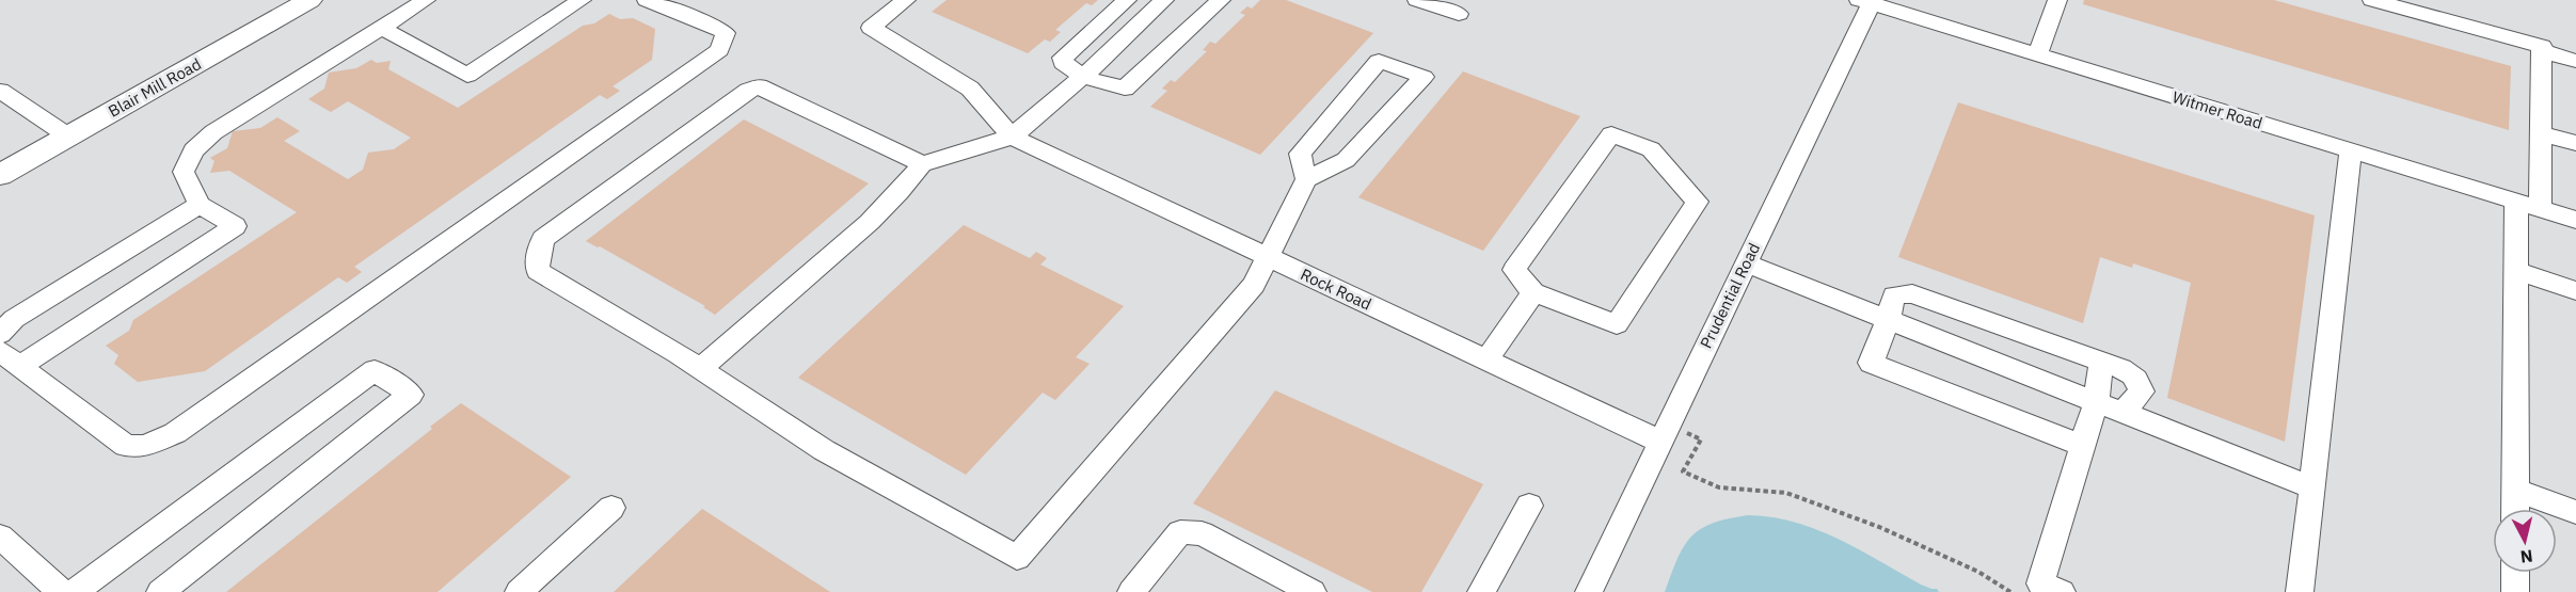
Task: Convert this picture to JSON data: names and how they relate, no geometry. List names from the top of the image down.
{
  "streets": {
    "main road": ["Blair Mill Road"],
    "street": ["Witmer Road", "Rock Road", "Prudential Road"]
  },
  "crossings": [
    ["Witmer Road", "Prudential Road"],
    ["Rock Road", "Prudential Road"]
  ],
  "north": "bottom"
}
